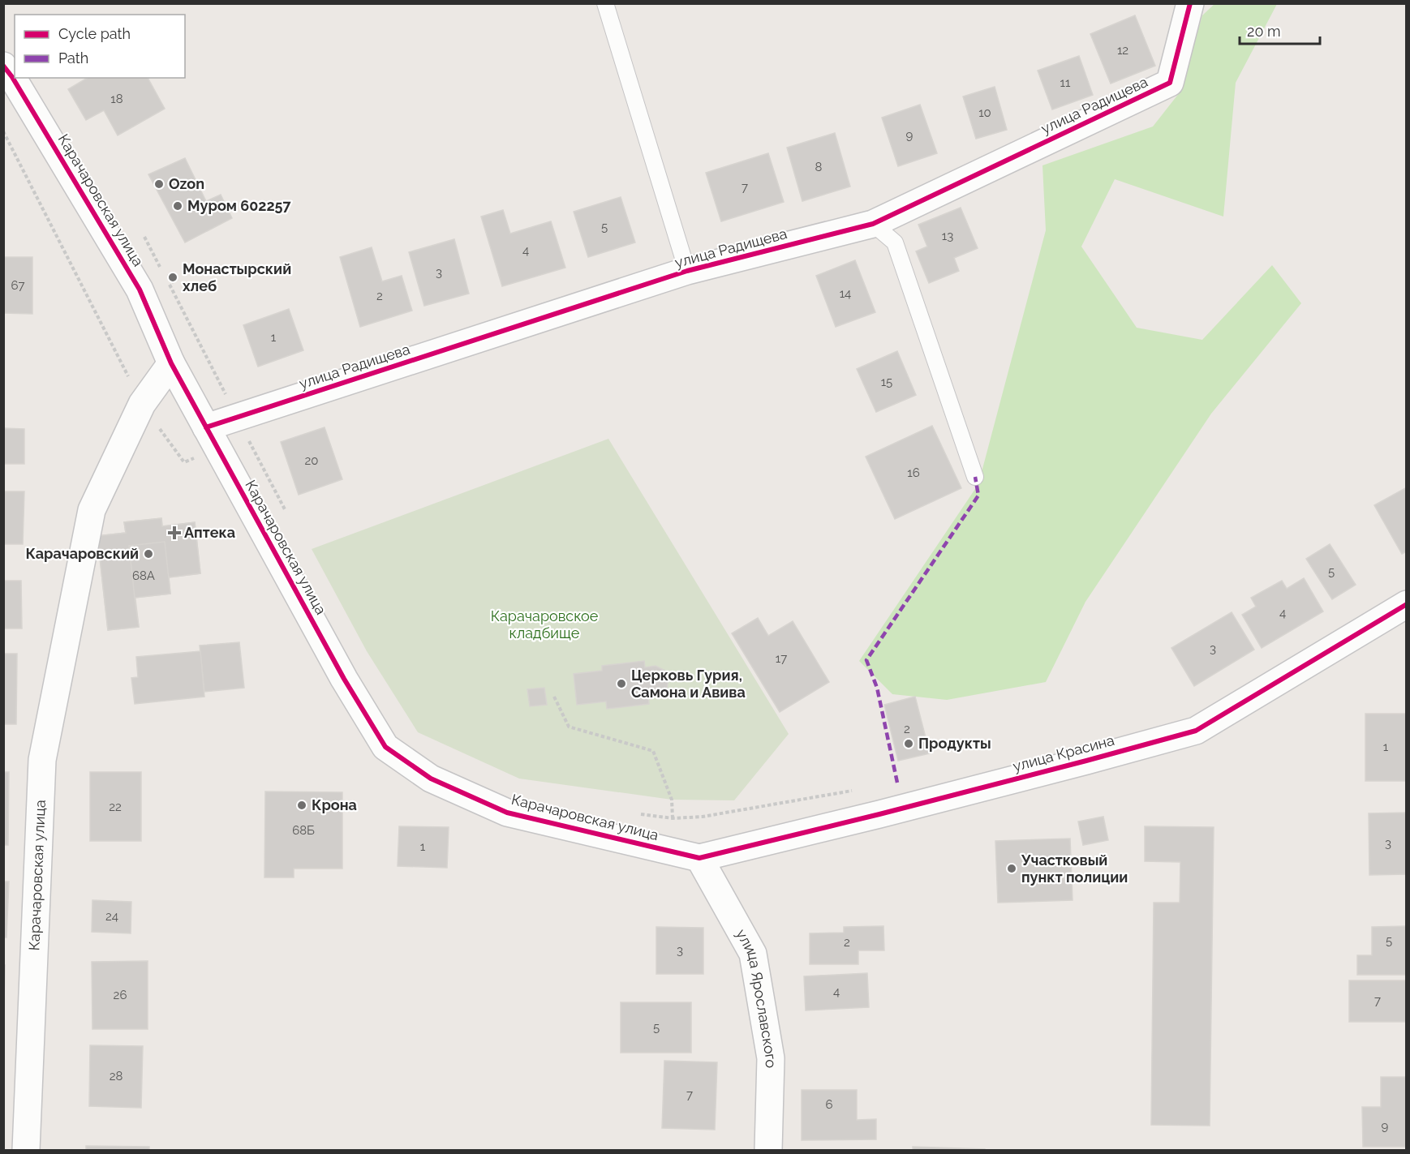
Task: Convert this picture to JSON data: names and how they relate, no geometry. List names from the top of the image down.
{
  "streets": {
    "street": [
      "улица Радищева",
      "Карачаровская улица",
      "улица Красина",
      "улица Ярославского"
    ]
  },
  "crossings": [
    ["улица Радищева", "Карачаровская улица"],
    ["Карачаровская улица", "улица Красина"],
    ["Карачаровская улица", "улица Ярославского"],
    ["улица Красина", "улица Ярославского"]
  ],
  "parks": ["Карачаровское кладбище"],
  "places": {
    "other": [
      "Ozon",
      "Муром 602257",
      "Монастырский хлеб",
      "Карачаровский",
      "Церковь Гурия, Самона и Авива",
      "Продукты",
      "Крона",
      "Участковый пункт полиции"
    ],
    "health": ["Аптека"]
  },
  "house_numbers": [
    "12",
    "11",
    "18",
    "10",
    "9",
    "8",
    "7",
    "5",
    "13",
    "4",
    "3",
    "67",
    "14",
    "2",
    "1",
    "15",
    "20",
    "16",
    "5",
    "68А",
    "4",
    "3",
    "17",
    "2",
    "1",
    "22",
    "68Б",
    "3",
    "1",
    "24",
    "5",
    "2",
    "3",
    "4",
    "26",
    "7",
    "5",
    "28",
    "7",
    "6",
    "9"
  ],
  "legend": ["Cycle path", "Path"],
  "scale_bar": "20 m"
}
